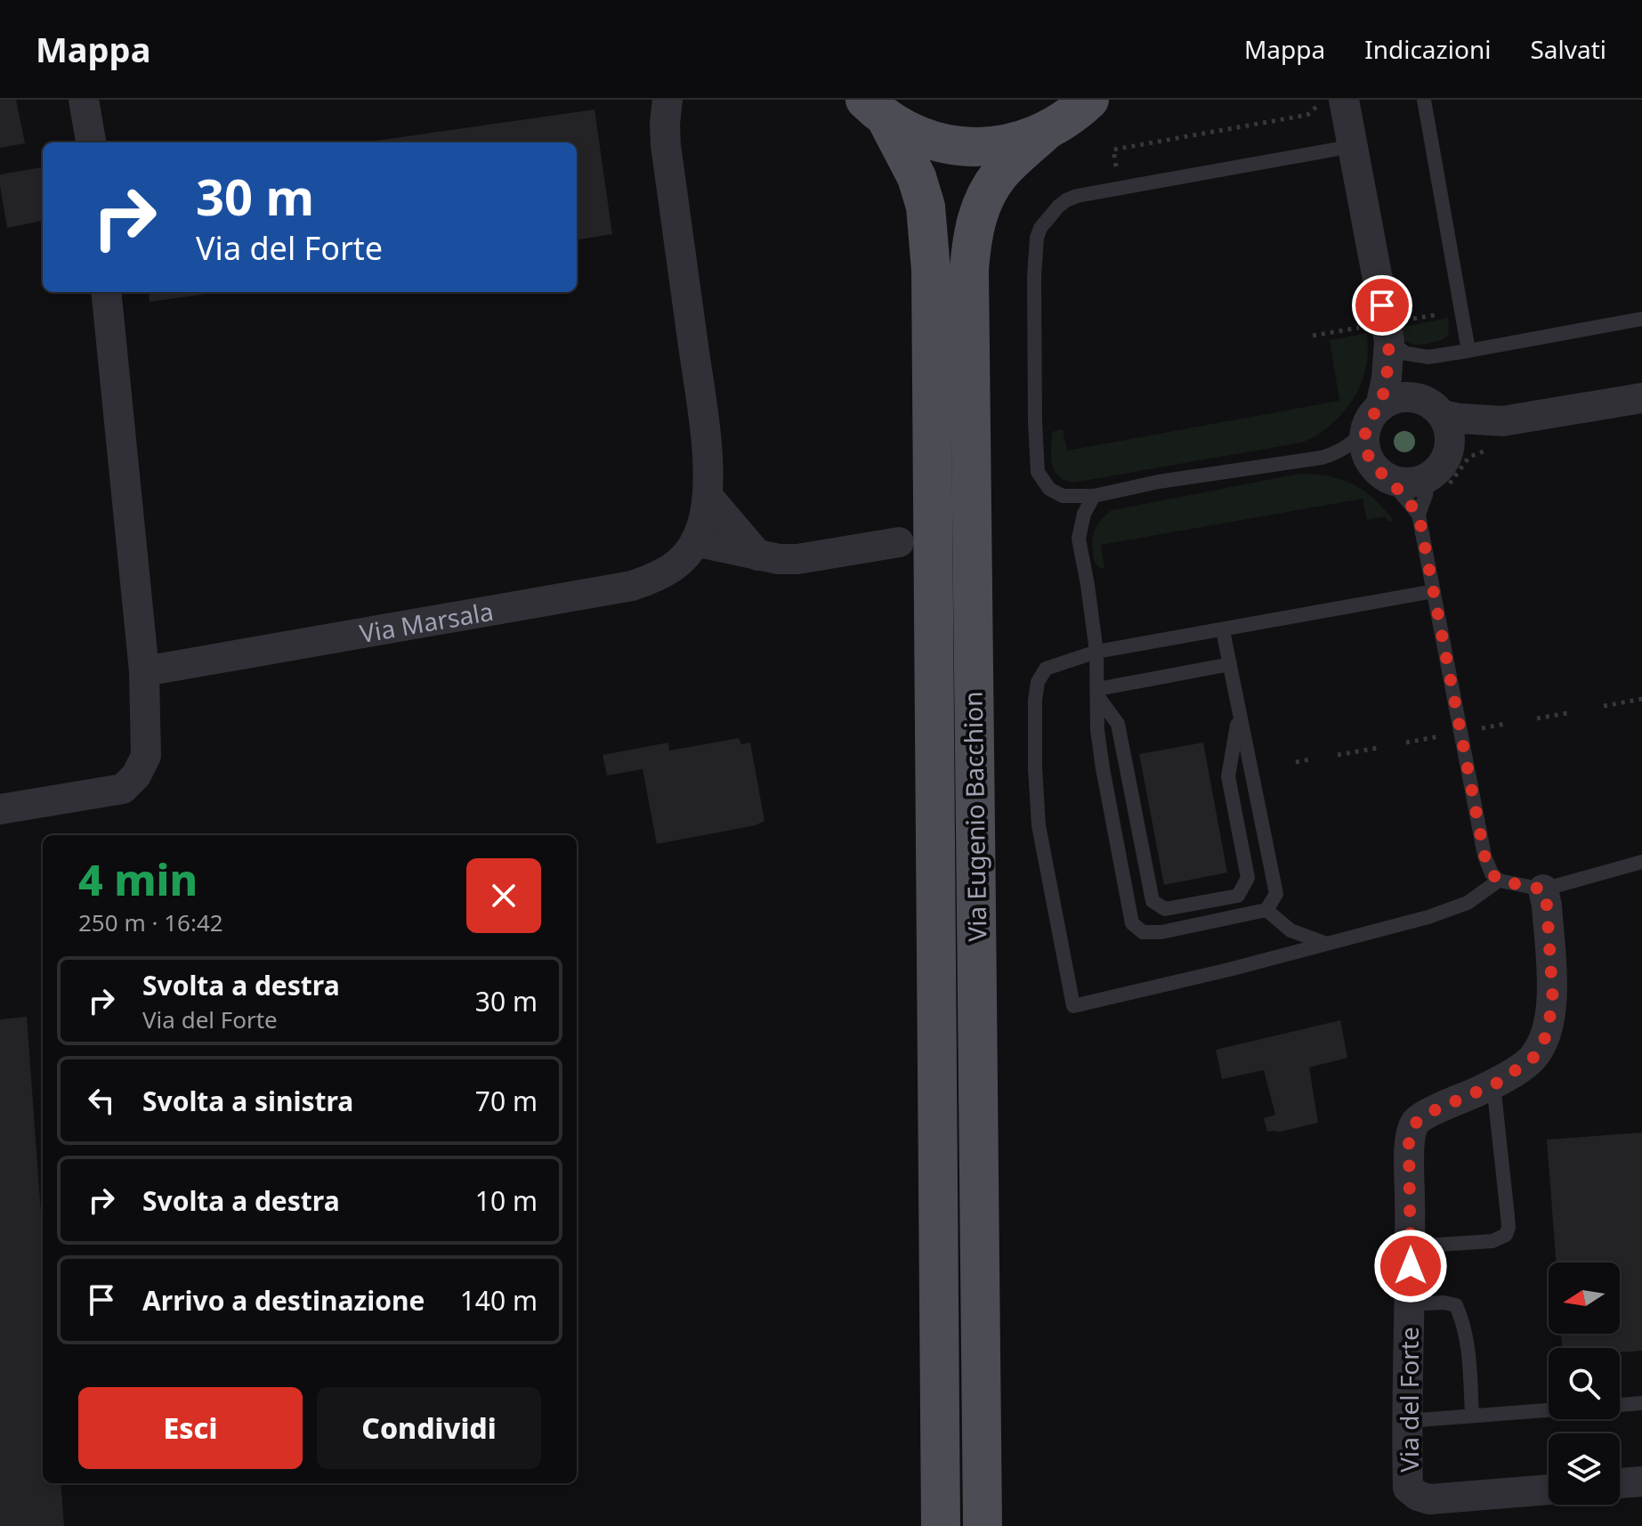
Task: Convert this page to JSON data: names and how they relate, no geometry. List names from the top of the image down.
{
  "streets": {
    "main road": ["Via Eugenio Bacchion"],
    "street": ["Via Marsala", "Via del Forte"]
  },
  "north": "left",
  "page": {
    "header": "Mappa",
    "nav": ["Mappa", "Indicazioni", "Salvati"],
    "turn": ["30 m", "Via del Forte"],
    "heading": ["4 min", "250 m · 16:42"],
    "list": [
      {
        "name": "Svolta a destra",
        "note": "Via del Forte",
        "value": "30 m"
      },
      {
        "name": "Svolta a sinistra",
        "value": "70 m"
      },
      {
        "name": "Svolta a destra",
        "value": "10 m"
      },
      {
        "name": "Arrivo a destinazione",
        "value": "140 m"
      }
    ],
    "buttons": ["Esci", "Condividi"]
  }
}
